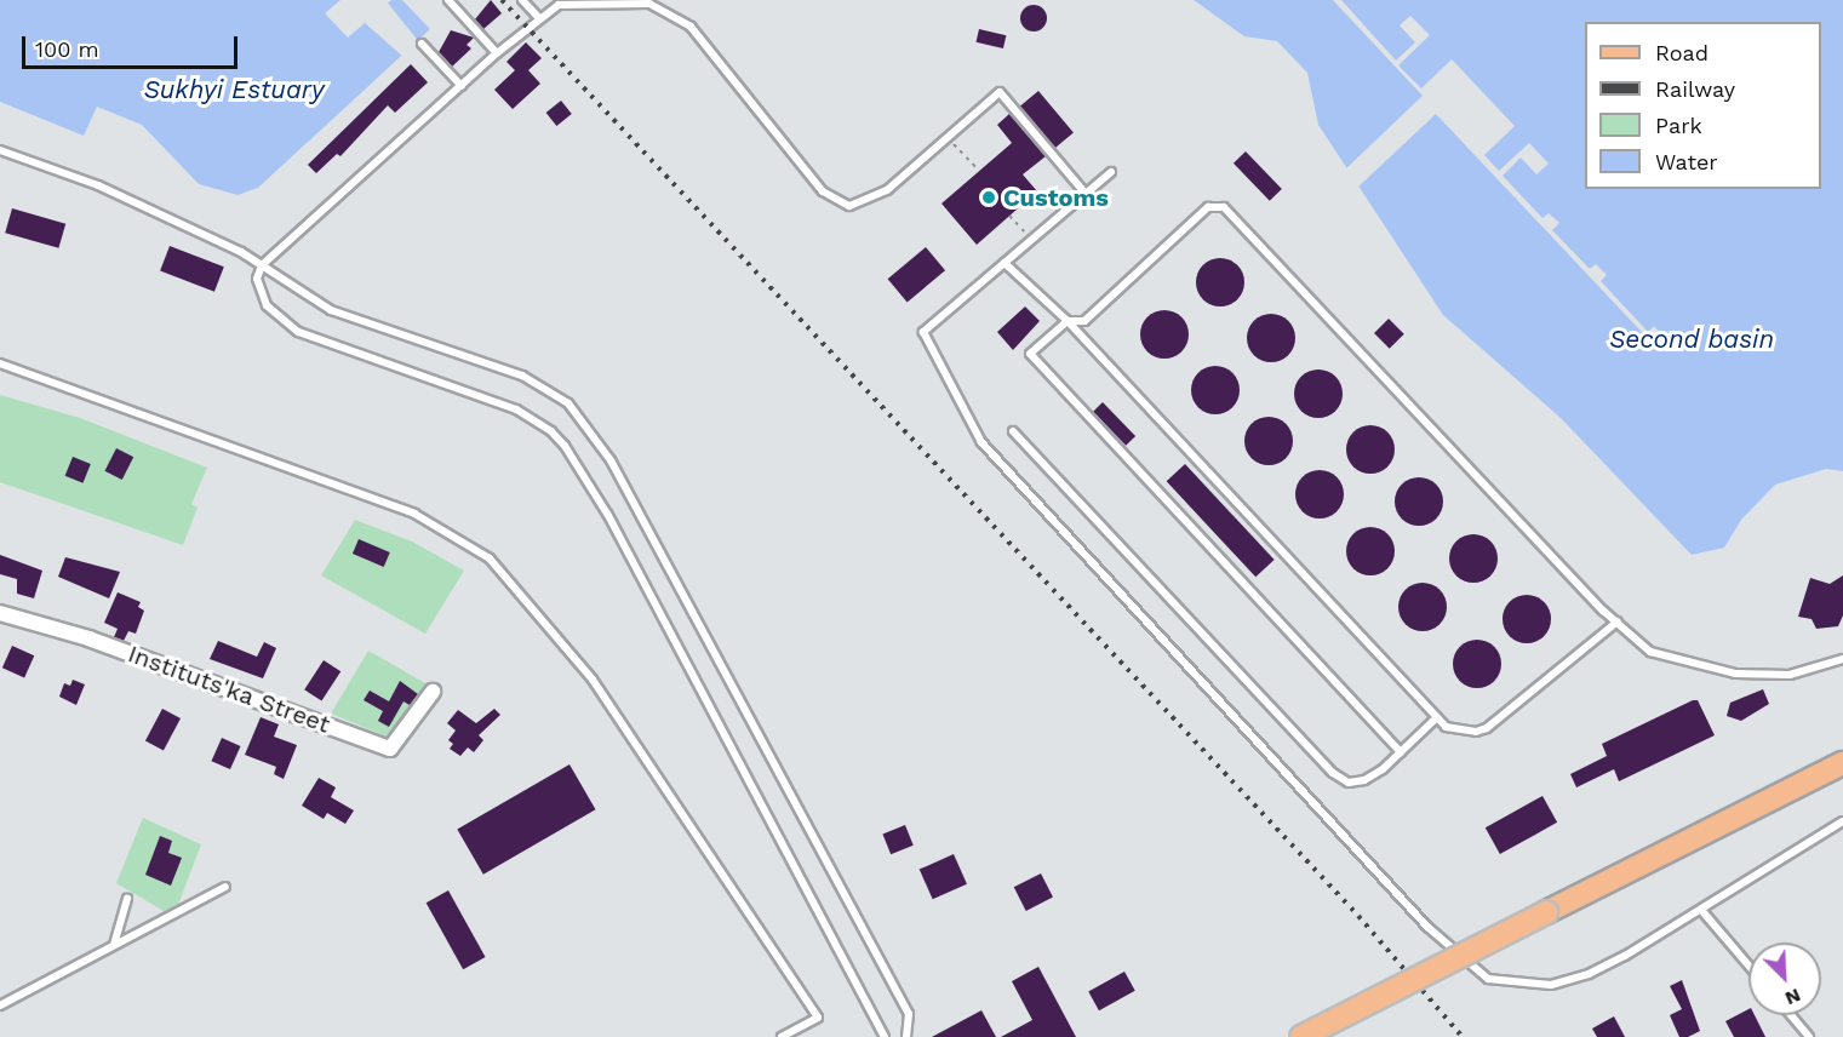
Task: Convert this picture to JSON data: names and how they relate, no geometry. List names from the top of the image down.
{
  "streets": {
    "street": ["Instituts'ka Street"]
  },
  "water": ["Sukhyi Estuary", "Second basin"],
  "places": ["Customs"],
  "legend": [
    "Road",
    "Railway",
    "Park",
    "Water"
  ],
  "scale_bar": "100 m",
  "north": "bottom right"
}
